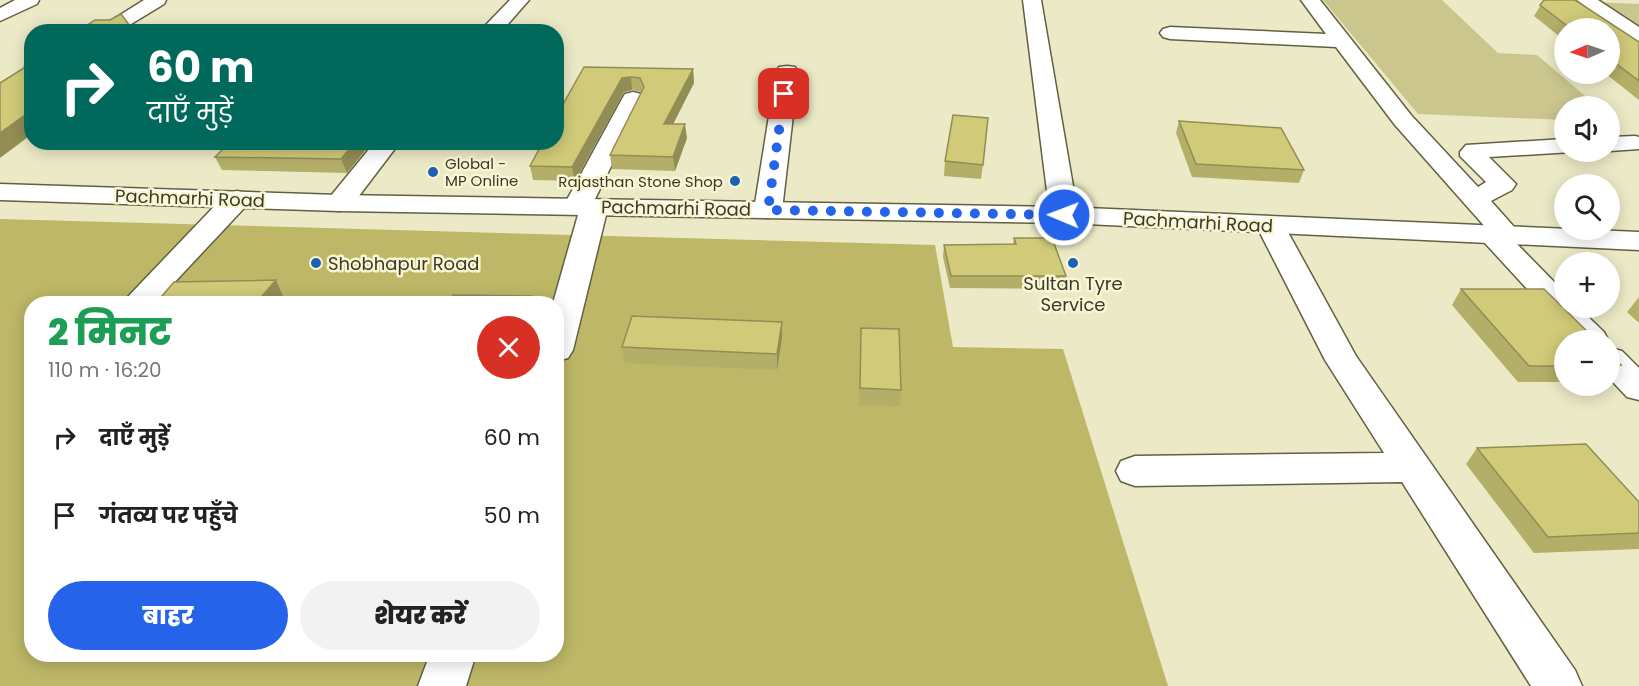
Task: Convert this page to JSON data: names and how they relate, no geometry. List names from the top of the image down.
{
  "streets": {
    "street": ["Pachmarhi Road"]
  },
  "places": [
    "Global - MP Online",
    "Rajasthan Stone Shop",
    "Shobhapur Road",
    "Sultan Tyre Service"
  ],
  "north": "left",
  "page": {
    "map_buttons": ["+", "−"],
    "turn": ["60 m", "दाएँ मुड़ें"],
    "heading": ["2 मिनट", "110 m · 16:20"],
    "list": [
      {
        "name": "दाएँ मुड़ें",
        "value": "60 m"
      },
      {
        "name": "गंतव्य पर पहुँचे",
        "value": "50 m"
      }
    ],
    "buttons": ["बाहर", "शेयर करें"]
  }
}
